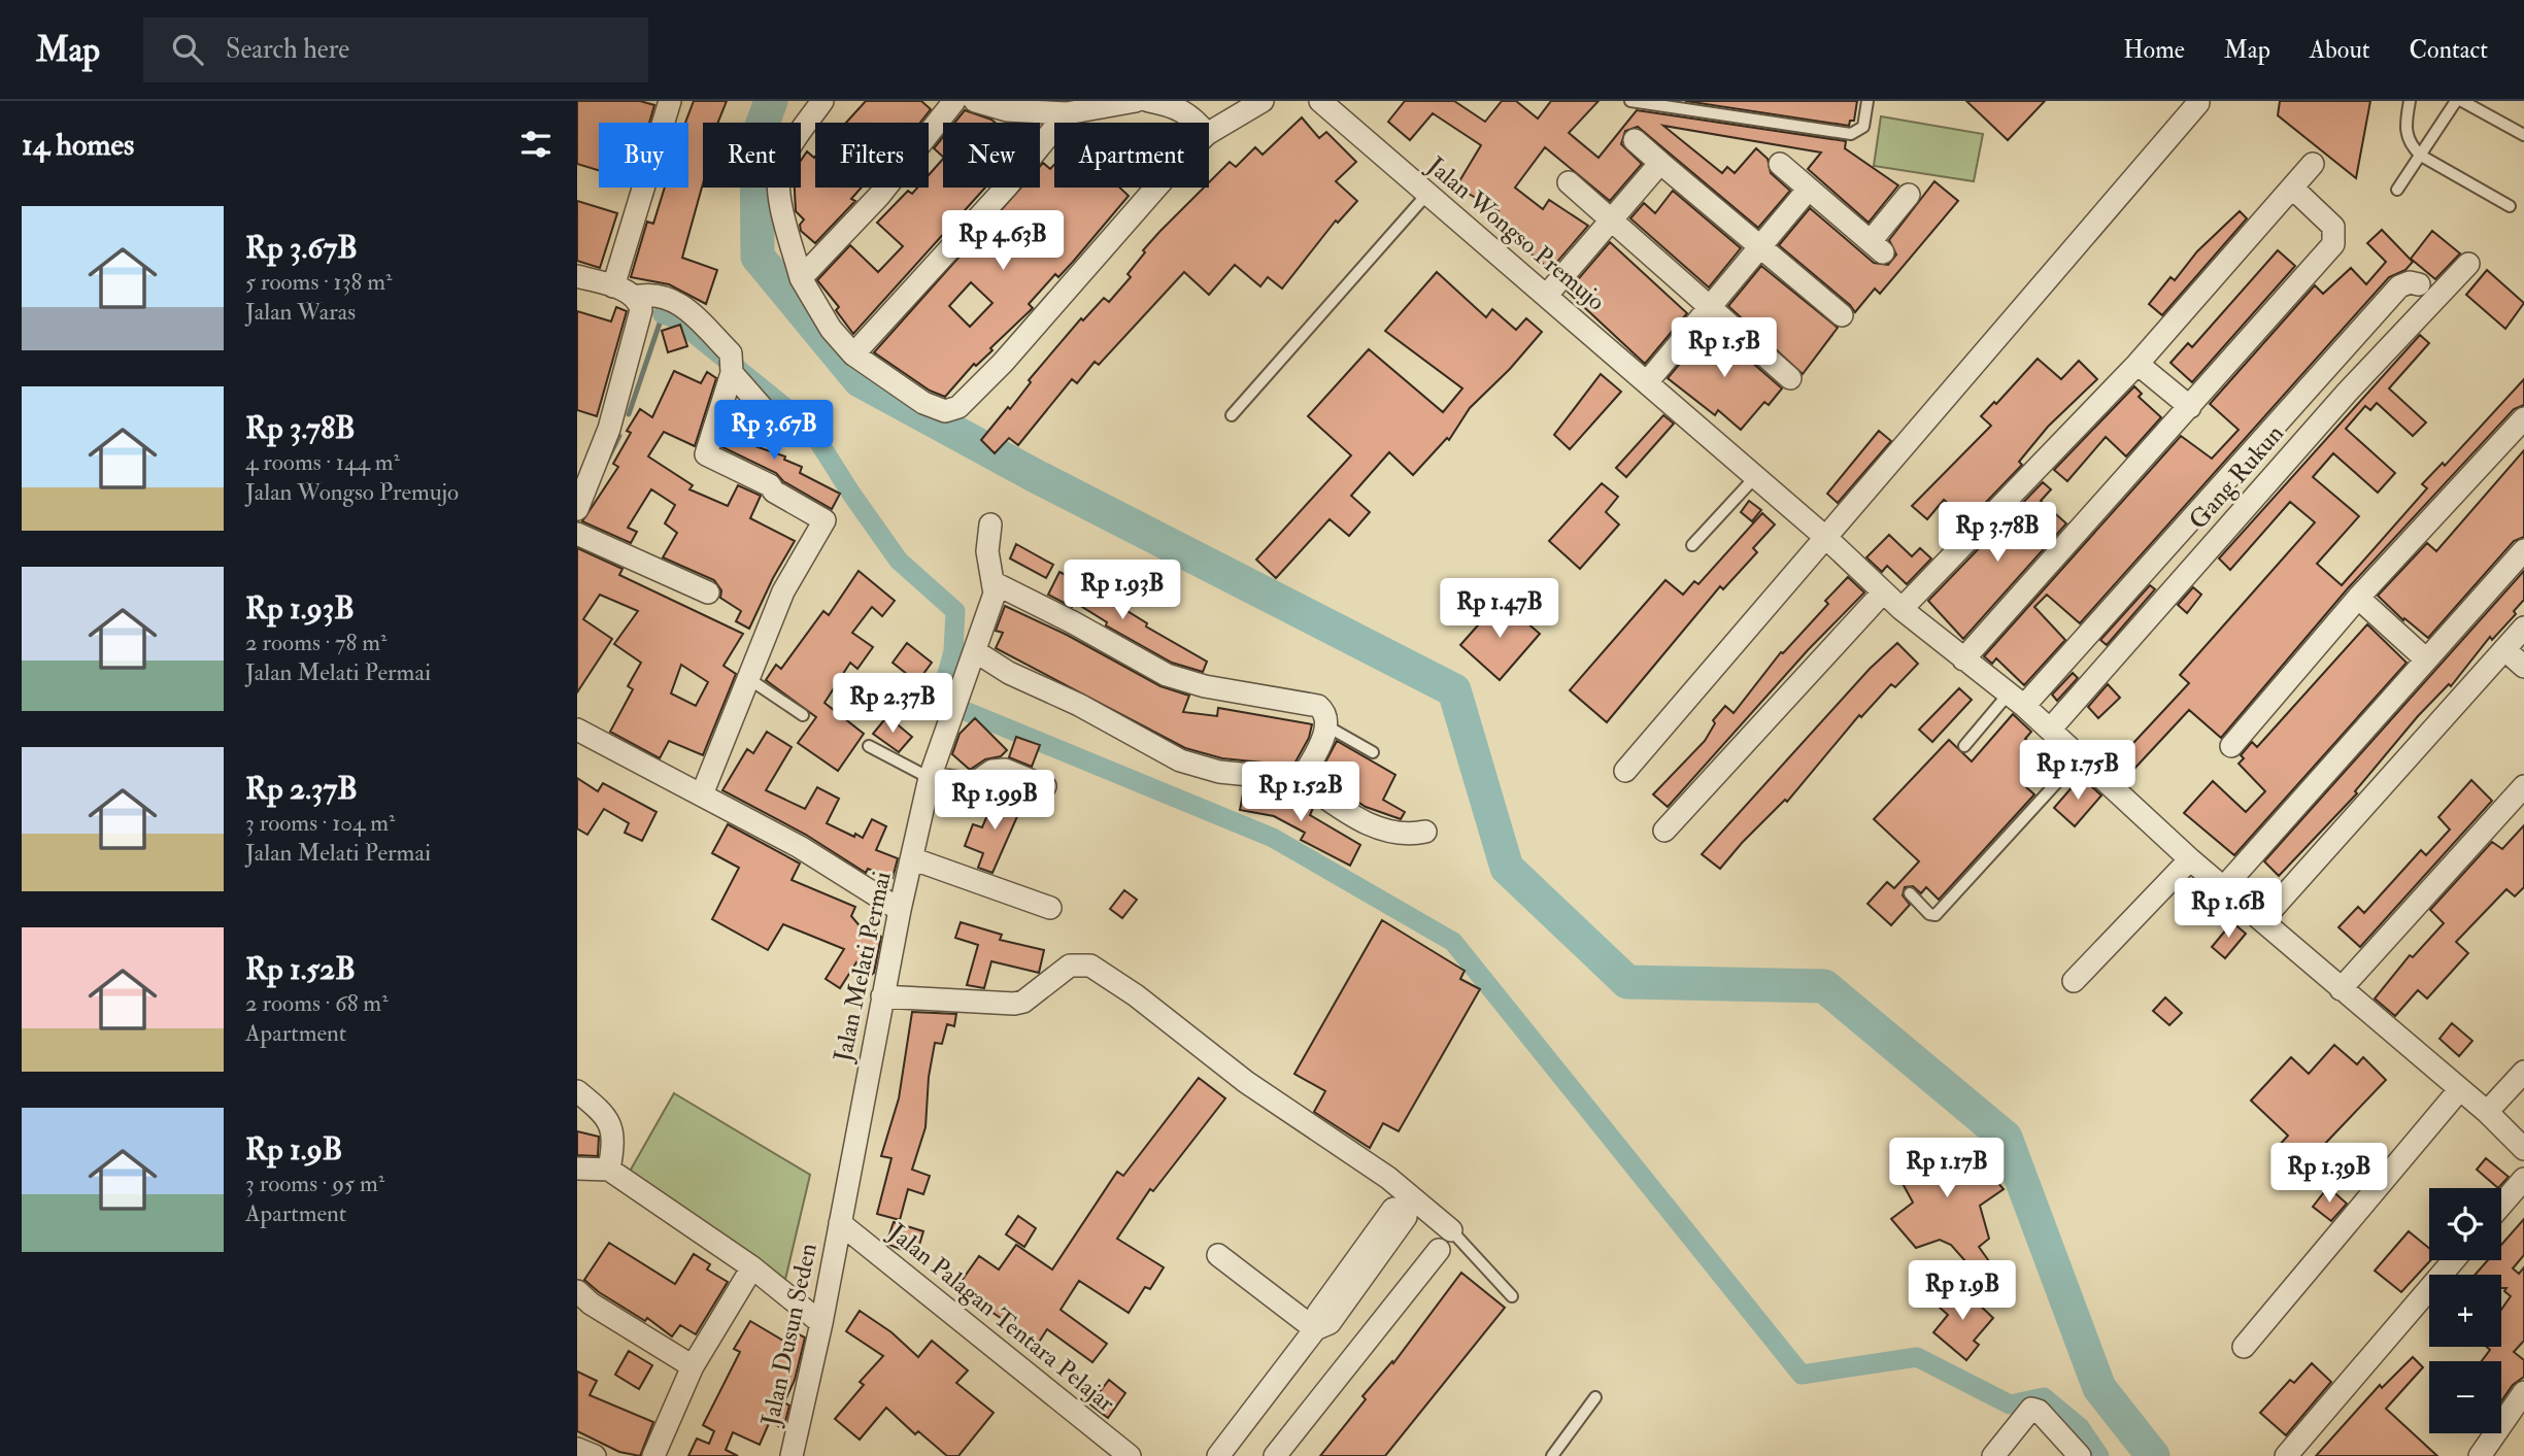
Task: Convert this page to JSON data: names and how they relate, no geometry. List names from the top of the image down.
{
  "streets": {
    "street": [
      "Jalan Wongso Premujo",
      "Gang Rukun",
      "Jalan Melati Permai",
      "Jalan Palagan Tentara Pelajar",
      "Jalan Dusun Seden"
    ]
  },
  "crossings": [
    ["Jalan Wongso Premujo", "Gang Rukun"],
    ["Jalan Melati Permai", "Jalan Palagan Tentara Pelajar"],
    ["Jalan Melati Permai", "Jalan Dusun Seden"],
    ["Jalan Palagan Tentara Pelajar", "Jalan Dusun Seden"]
  ],
  "page": {
    "header": "Map",
    "search": "Search here",
    "nav": [
      "Home",
      "Map",
      "About",
      "Contact"
    ],
    "heading": "14 homes",
    "chip": [
      "Buy",
      "Rent",
      "Filters",
      "New",
      "Apartment"
    ],
    "list": [
      {
        "name": "Rp 3.67B",
        "note": "5 rooms · 138 m² · Jalan Waras"
      },
      {
        "name": "Rp 3.78B",
        "note": "4 rooms · 144 m² · Jalan Wongso Premujo"
      },
      {
        "name": "Rp 1.93B",
        "note": "2 rooms · 78 m² · Jalan Melati Permai"
      },
      {
        "name": "Rp 2.37B",
        "note": "3 rooms · 104 m² · Jalan Melati Permai"
      },
      {
        "name": "Rp 1.52B",
        "note": "2 rooms · 68 m² · Apartment"
      },
      {
        "name": "Rp 1.9B",
        "note": "3 rooms · 95 m² · Apartment"
      }
    ],
    "price": [
      "Rp 4.63B",
      "Rp 1.5B",
      "Rp 3.67B",
      "Rp 3.78B",
      "Rp 1.93B",
      "Rp 1.47B",
      "Rp 2.37B",
      "Rp 1.75B",
      "Rp 1.52B",
      "Rp 1.99B",
      "Rp 1.6B",
      "Rp 1.17B",
      "Rp 1.39B",
      "Rp 1.9B"
    ],
    "map_buttons": ["+", "−"]
  }
}
